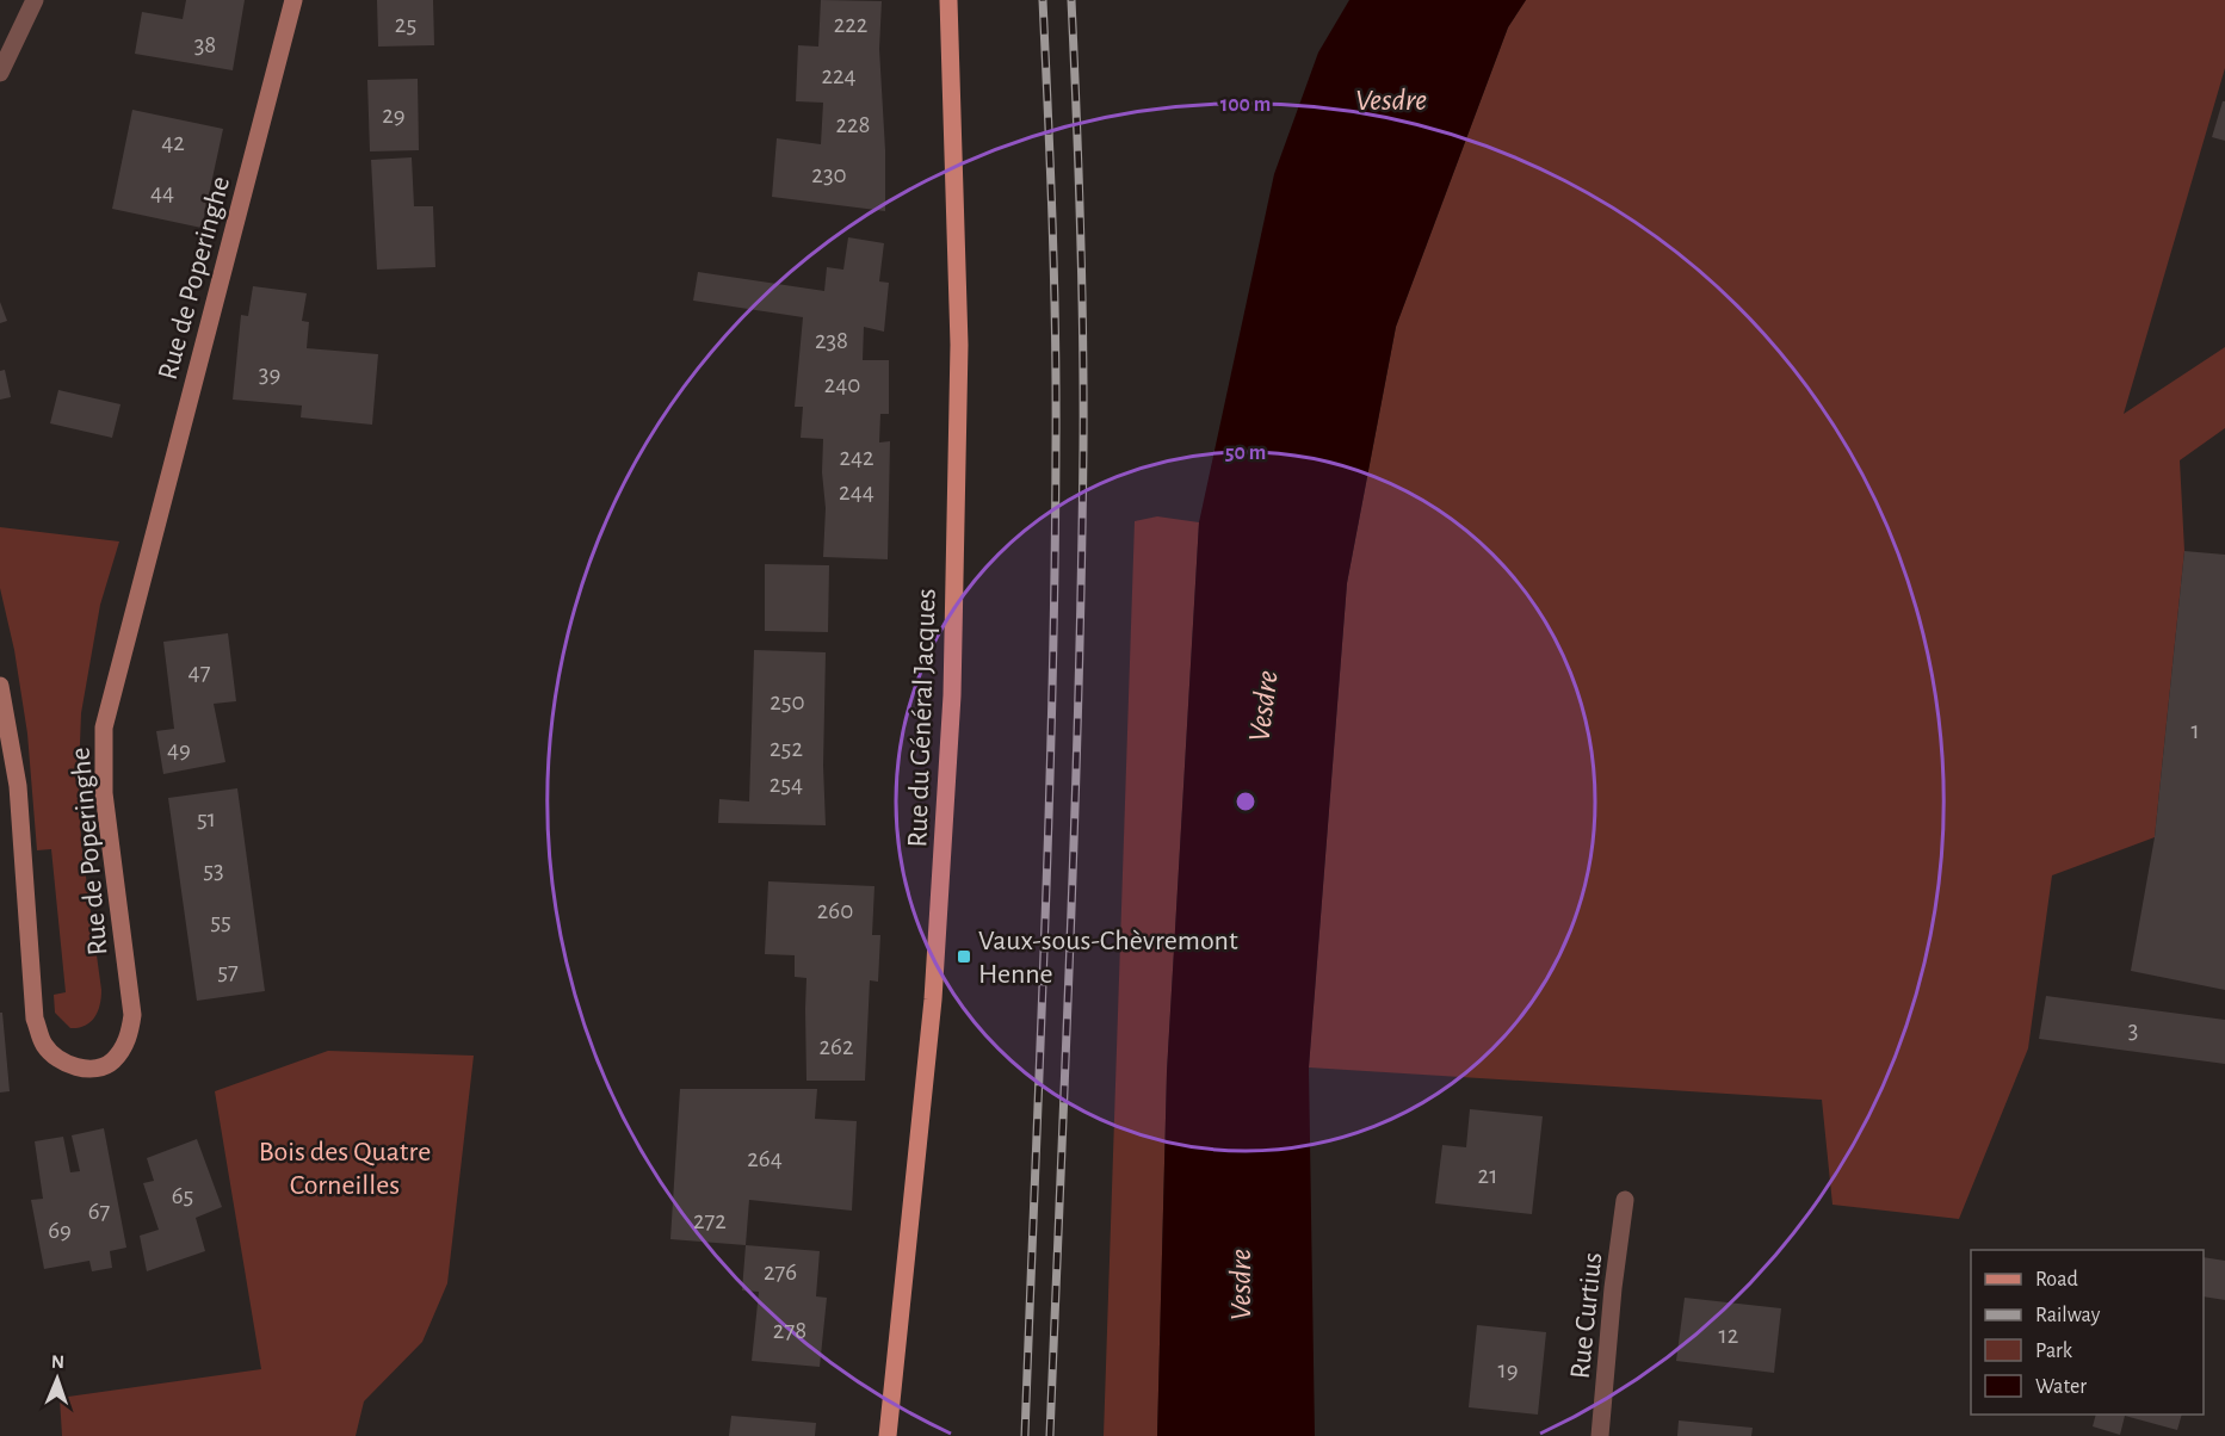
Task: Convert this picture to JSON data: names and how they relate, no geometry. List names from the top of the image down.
{
  "streets": {
    "main road": ["Rue du Général Jacques"],
    "street": ["Rue de Poperinghe", "Rue Curtius"]
  },
  "water": ["Vesdre"],
  "parks": ["Bois des Quatre Corneilles"],
  "places": {
    "transit": ["Vaux-sous-Chèvremont Henne"]
  },
  "house_numbers": [
    "25",
    "222",
    "38",
    "224",
    "29",
    "228",
    "42",
    "230",
    "44",
    "238",
    "39",
    "240",
    "242",
    "244",
    "47",
    "250",
    "1",
    "252",
    "49",
    "254",
    "51",
    "53",
    "260",
    "55",
    "57",
    "3",
    "262",
    "264",
    "21",
    "65",
    "67",
    "272",
    "69",
    "276",
    "278",
    "12",
    "19"
  ],
  "legend": [
    "Road",
    "Railway",
    "Park",
    "Water"
  ],
  "north": "top",
  "rings": ["100 m", "50 m"]
}
